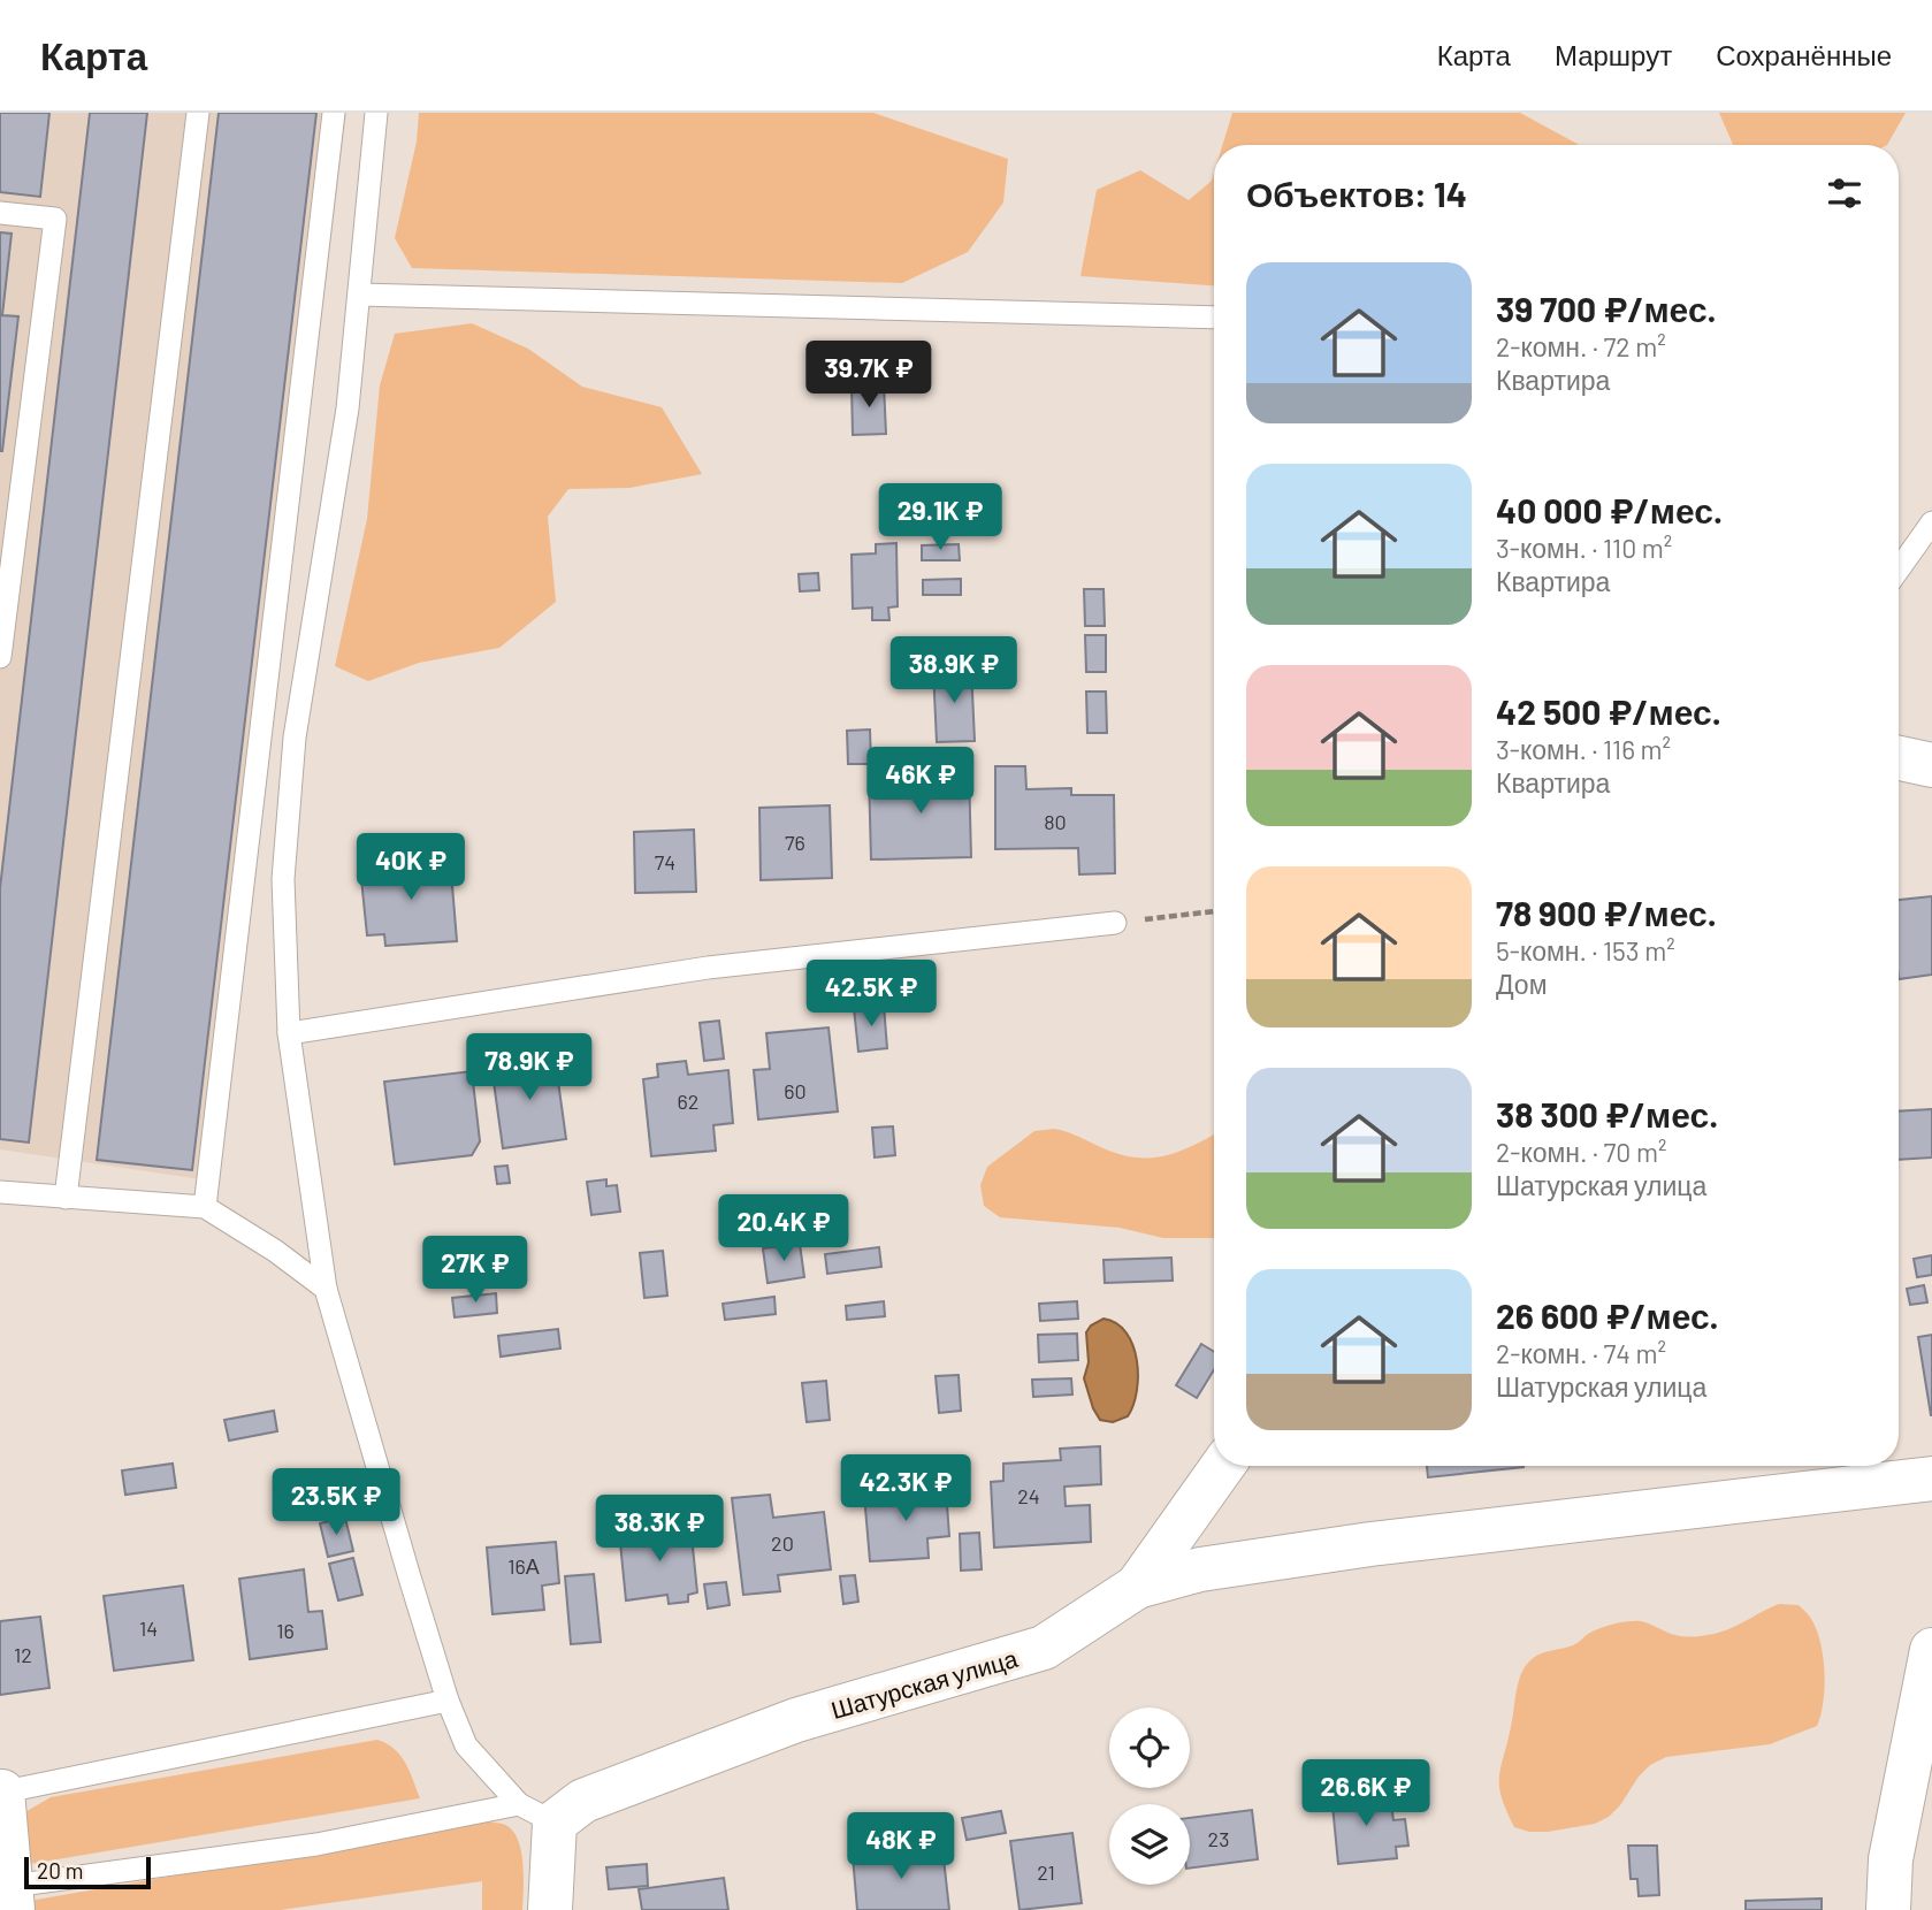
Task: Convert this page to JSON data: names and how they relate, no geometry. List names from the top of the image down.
{
  "streets": {
    "street": ["Шатурская улица"]
  },
  "house_numbers": [
    "80",
    "76",
    "74",
    "60",
    "62",
    "24",
    "20",
    "16А",
    "14",
    "16",
    "12",
    "23",
    "21"
  ],
  "scale_bar": "20 m",
  "page": {
    "header": "Карта",
    "nav": ["Карта", "Маршрут", "Сохранённые"],
    "heading": "Объектов: 14",
    "list": [
      {
        "name": "39 700 ₽/мес.",
        "note": "2-комн. · 72 m² · Квартира"
      },
      {
        "name": "40 000 ₽/мес.",
        "note": "3-комн. · 110 m² · Квартира"
      },
      {
        "name": "42 500 ₽/мес.",
        "note": "3-комн. · 116 m² · Квартира"
      },
      {
        "name": "78 900 ₽/мес.",
        "note": "5-комн. · 153 m² · Дом"
      },
      {
        "name": "38 300 ₽/мес.",
        "note": "2-комн. · 70 m² · Шатурская улица"
      },
      {
        "name": "26 600 ₽/мес.",
        "note": "2-комн. · 74 m² · Шатурская улица"
      }
    ],
    "price": [
      "39.7K ₽",
      "29.1K ₽",
      "38.9K ₽",
      "46K ₽",
      "40K ₽",
      "42.5K ₽",
      "78.9K ₽",
      "20.4K ₽",
      "27K ₽",
      "42.3K ₽",
      "23.5K ₽",
      "38.3K ₽",
      "26.6K ₽",
      "48K ₽"
    ],
    "scale": "20 m"
  }
}
